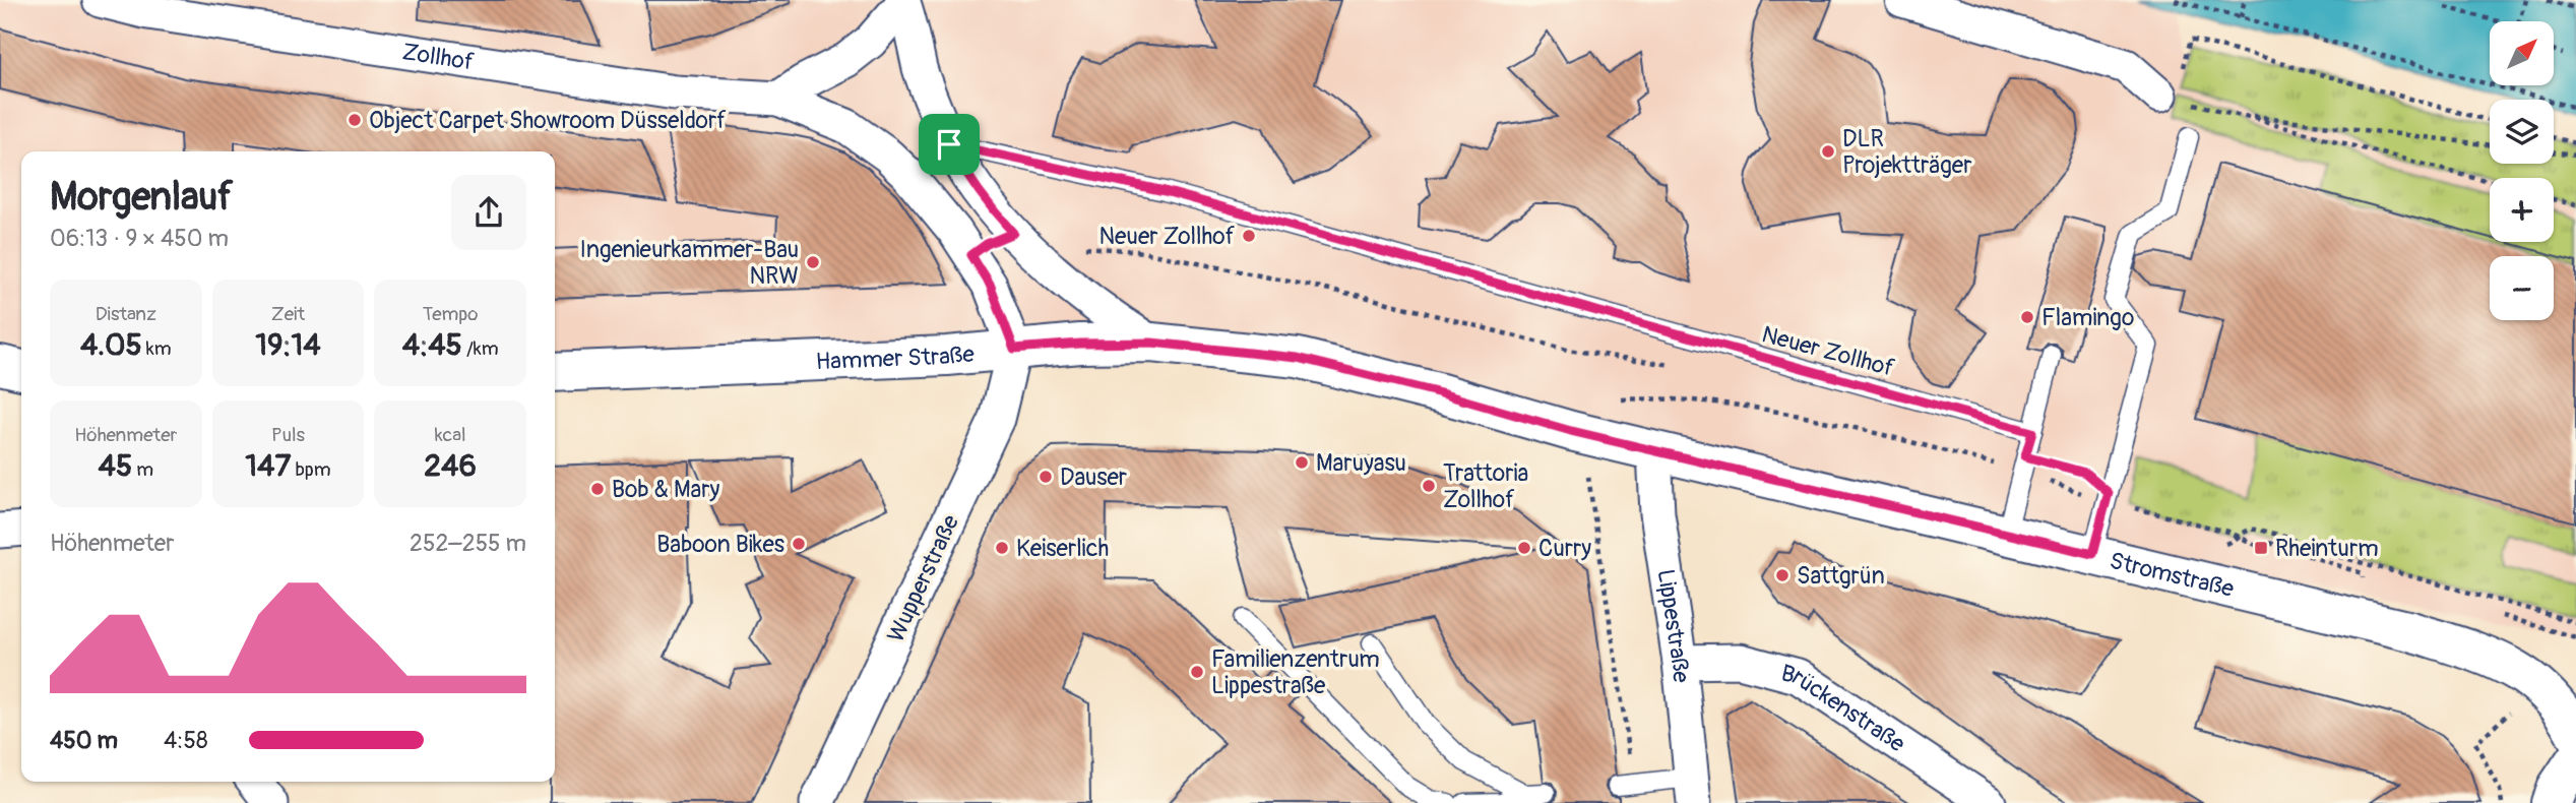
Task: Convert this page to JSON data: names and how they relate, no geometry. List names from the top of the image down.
{
  "streets": {
    "street": [
      "Zollhof",
      "Hammer Straße",
      "Stromstraße",
      "Wupperstraße",
      "Lippestraße",
      "Brückenstraße"
    ],
    "lane": ["Neuer Zollhof"]
  },
  "crossings": [
    ["Zollhof", "Hammer Straße"],
    ["Zollhof", "Wupperstraße"],
    ["Hammer Straße", "Stromstraße"],
    ["Hammer Straße", "Wupperstraße"],
    ["Hammer Straße", "Lippestraße"],
    ["Stromstraße", "Lippestraße"],
    ["Lippestraße", "Brückenstraße"]
  ],
  "places": {
    "other": [
      "Object Carpet Showroom Düsseldorf",
      "DLR Projektträger",
      "Neuer Zollhof",
      "Ingenieurkammer-Bau NRW",
      "Flamingo",
      "Maruyasu",
      "Dauser",
      "Trattoria Zollhof",
      "Bob & Mary",
      "Baboon Bikes",
      "Keiserlich",
      "Curry",
      "Sattgrün",
      "Familienzentrum Lippestraße"
    ],
    "transit": ["Rheinturm"]
  },
  "north": "top right",
  "page": {
    "map_buttons": ["+", "−"],
    "heading": ["Morgenlauf", "06:13 · 9 × 450 m"],
    "stats": [
      ["Distanz", "4.05 km"],
      ["Zeit", "19:14"],
      ["Tempo", "4:45 /km"],
      ["Höhenmeter", "45 m"],
      ["Puls", "147 bpm"],
      ["kcal", "246"]
    ],
    "chart": ["Höhenmeter", "252–255 m"],
    "list": [
      {
        "name": "450 m",
        "note": "4:58"
      }
    ]
  }
}
